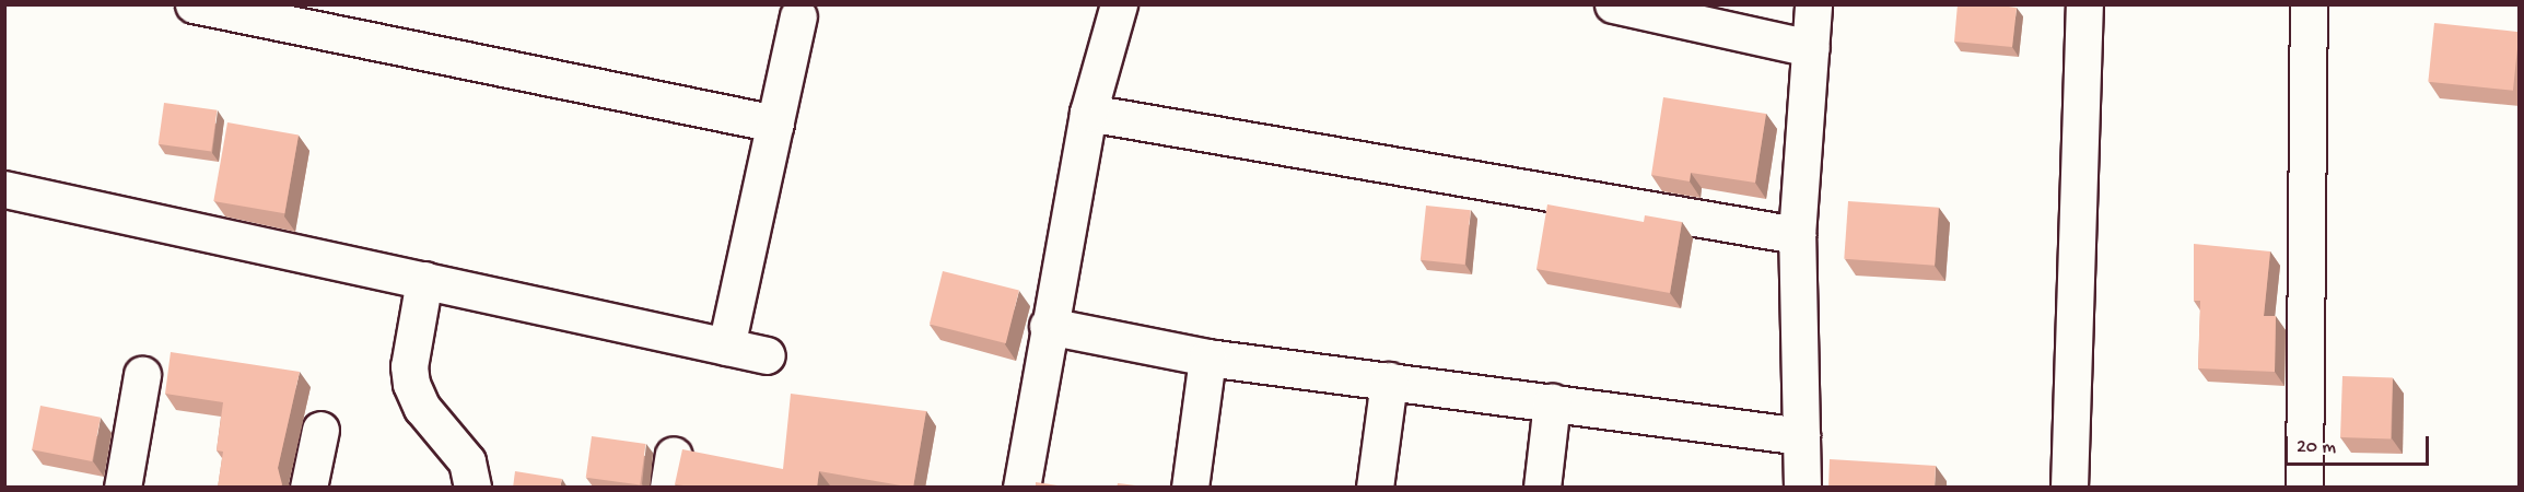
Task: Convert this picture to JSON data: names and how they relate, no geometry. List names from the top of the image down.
{
  "scale_bar": "20 m"
}
